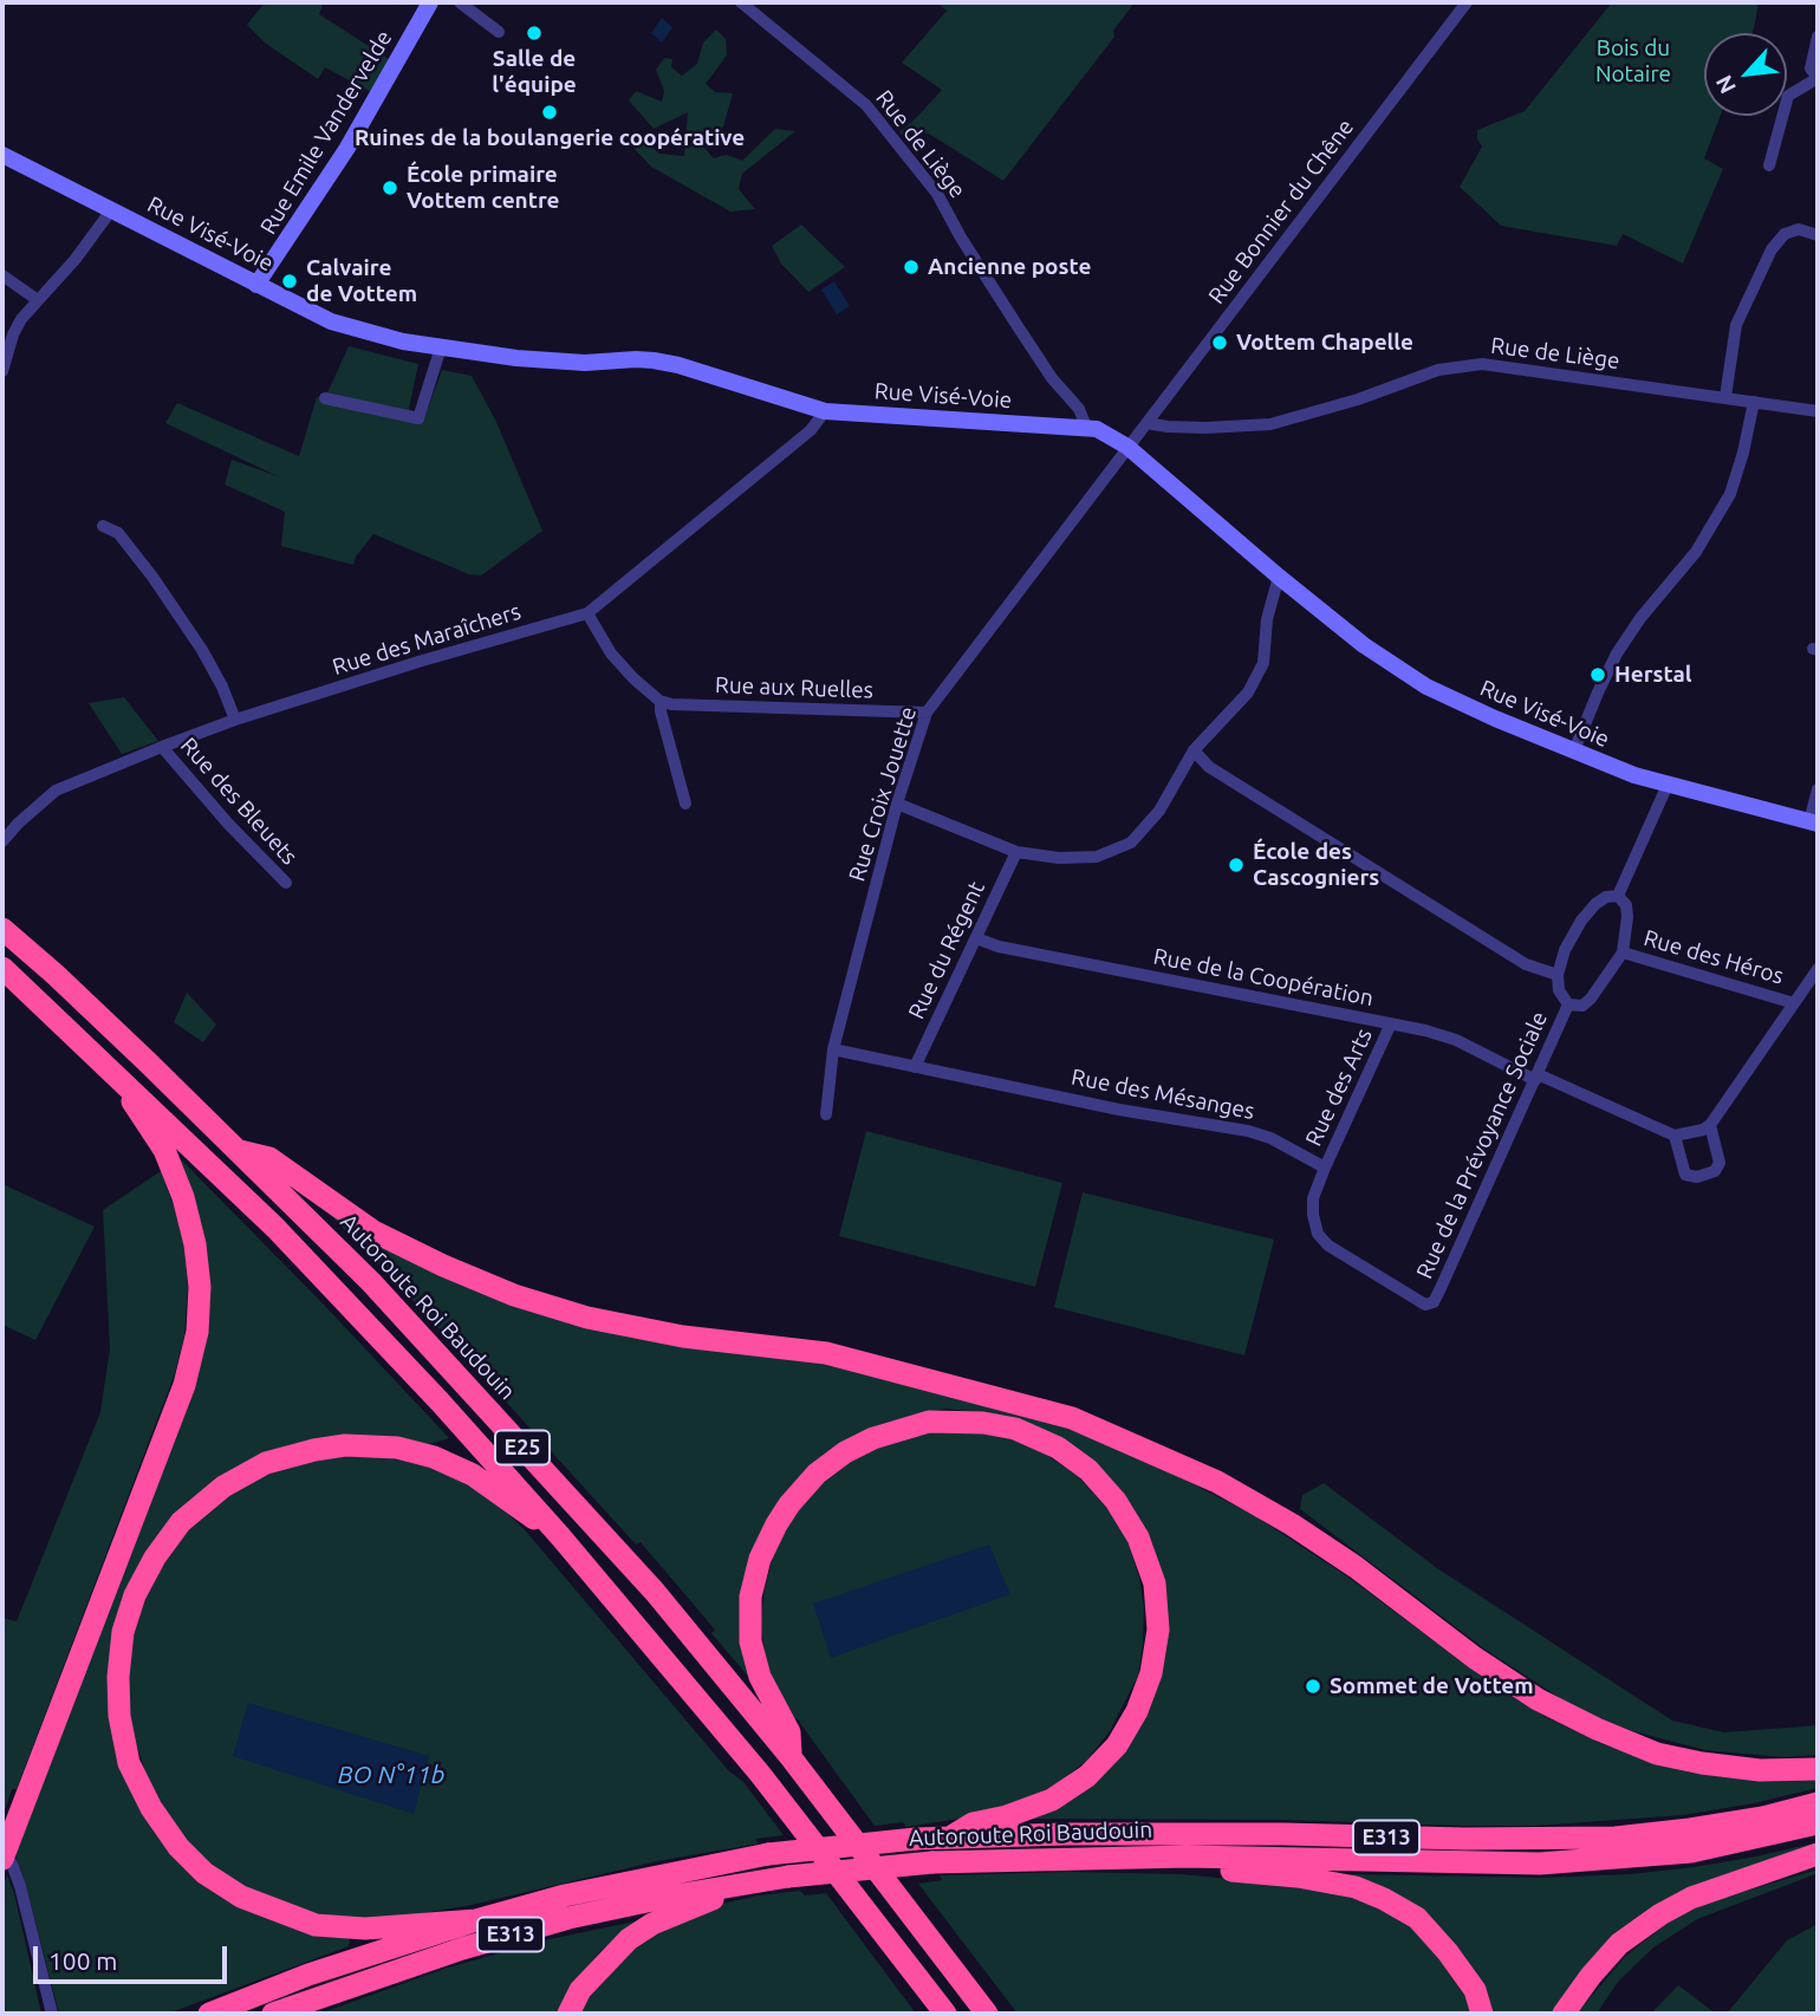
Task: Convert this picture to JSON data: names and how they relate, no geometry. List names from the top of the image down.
{
  "streets": {
    "highway": ["Autoroute Roi Baudouin", "E25", "E313"],
    "street": [
      "Rue Emile Vandervelde",
      "Rue de Liège",
      "Rue Bonnier du Chêne",
      "Rue Visé-Voie",
      "Rue des Maraîchers",
      "Rue aux Ruelles",
      "Rue Croix Jouette",
      "Rue des Bleuets",
      "Rue du Régent",
      "Rue des Héros",
      "Rue de la Coopération",
      "Rue des Arts",
      "Rue des Mésanges",
      "Rue de la Prévoyance Sociale"
    ]
  },
  "crossings": [
    ["Rue Emile Vandervelde", "Rue Visé-Voie"],
    ["Rue de Liège", "Rue Bonnier du Chêne"],
    ["Rue de Liège", "Rue Visé-Voie"],
    ["Rue Bonnier du Chêne", "Rue Visé-Voie"],
    ["Rue Bonnier du Chêne", "Rue Croix Jouette"],
    ["Rue Visé-Voie", "Rue des Maraîchers"],
    ["Rue Visé-Voie", "Rue Croix Jouette"],
    ["Rue des Maraîchers", "Rue des Bleuets"],
    ["Rue aux Ruelles", "Rue Croix Jouette"],
    ["Rue Croix Jouette", "Rue des Mésanges"],
    ["Rue du Régent", "Rue de la Coopération"],
    ["Rue du Régent", "Rue des Mésanges"],
    ["Rue de la Coopération", "Rue des Arts"],
    ["Rue de la Coopération", "Rue de la Prévoyance Sociale"],
    ["Rue des Arts", "Rue des Mésanges"],
    ["Rue des Arts", "Rue de la Prévoyance Sociale"],
    ["Rue des Mésanges", "Rue de la Prévoyance Sociale"],
    ["Autoroute Roi Baudouin", "E313"]
  ],
  "water": ["BO N°11b"],
  "parks": ["Bois du Notaire"],
  "places": [
    "Salle de l'équipe",
    "Ruines de la boulangerie coopérative",
    "École primaire Vottem centre",
    "Ancienne poste",
    "Calvaire de Vottem",
    "Vottem Chapelle",
    "Herstal",
    "École des Cascogniers",
    "Sommet de Vottem"
  ],
  "scale_bar": "100 m",
  "north": "bottom left"
}
